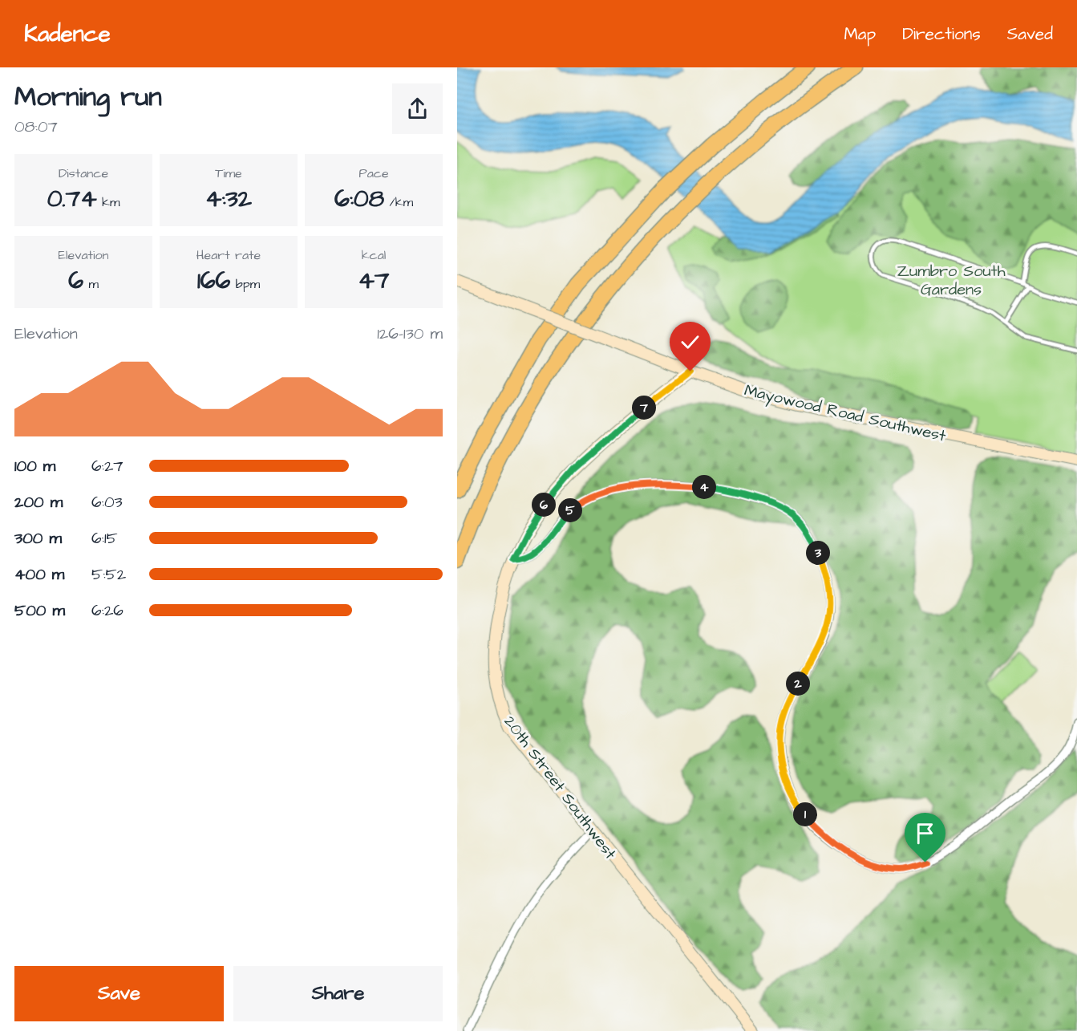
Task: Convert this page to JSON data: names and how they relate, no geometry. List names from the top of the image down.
{
  "streets": {
    "street": ["Mayowood Road Southwest", "20th Street Southwest"]
  },
  "crossings": [
    ["Mayowood Road Southwest", "20th Street Southwest"]
  ],
  "parks": ["Zumbro South Gardens"],
  "page": {
    "header": "Kadence",
    "nav": ["Map", "Directions", "Saved"],
    "heading": ["Morning run", "08:07"],
    "stats": [
      ["Distance", "0.74 km"],
      ["Time", "4:32"],
      ["Pace", "6:08 /km"],
      ["Elevation", "6 m"],
      ["Heart rate", "166 bpm"],
      ["kcal", "47"]
    ],
    "chart": ["Elevation", "126–130 m"],
    "pins": [
      "7",
      "4",
      "6",
      "5",
      "3",
      "2",
      "1"
    ],
    "list": [
      {
        "name": "100 m",
        "note": "6:27"
      },
      {
        "name": "200 m",
        "note": "6:03"
      },
      {
        "name": "300 m",
        "note": "6:15"
      },
      {
        "name": "400 m",
        "note": "5:52"
      },
      {
        "name": "500 m",
        "note": "6:26"
      }
    ],
    "buttons": ["Save", "Share"]
  }
}
